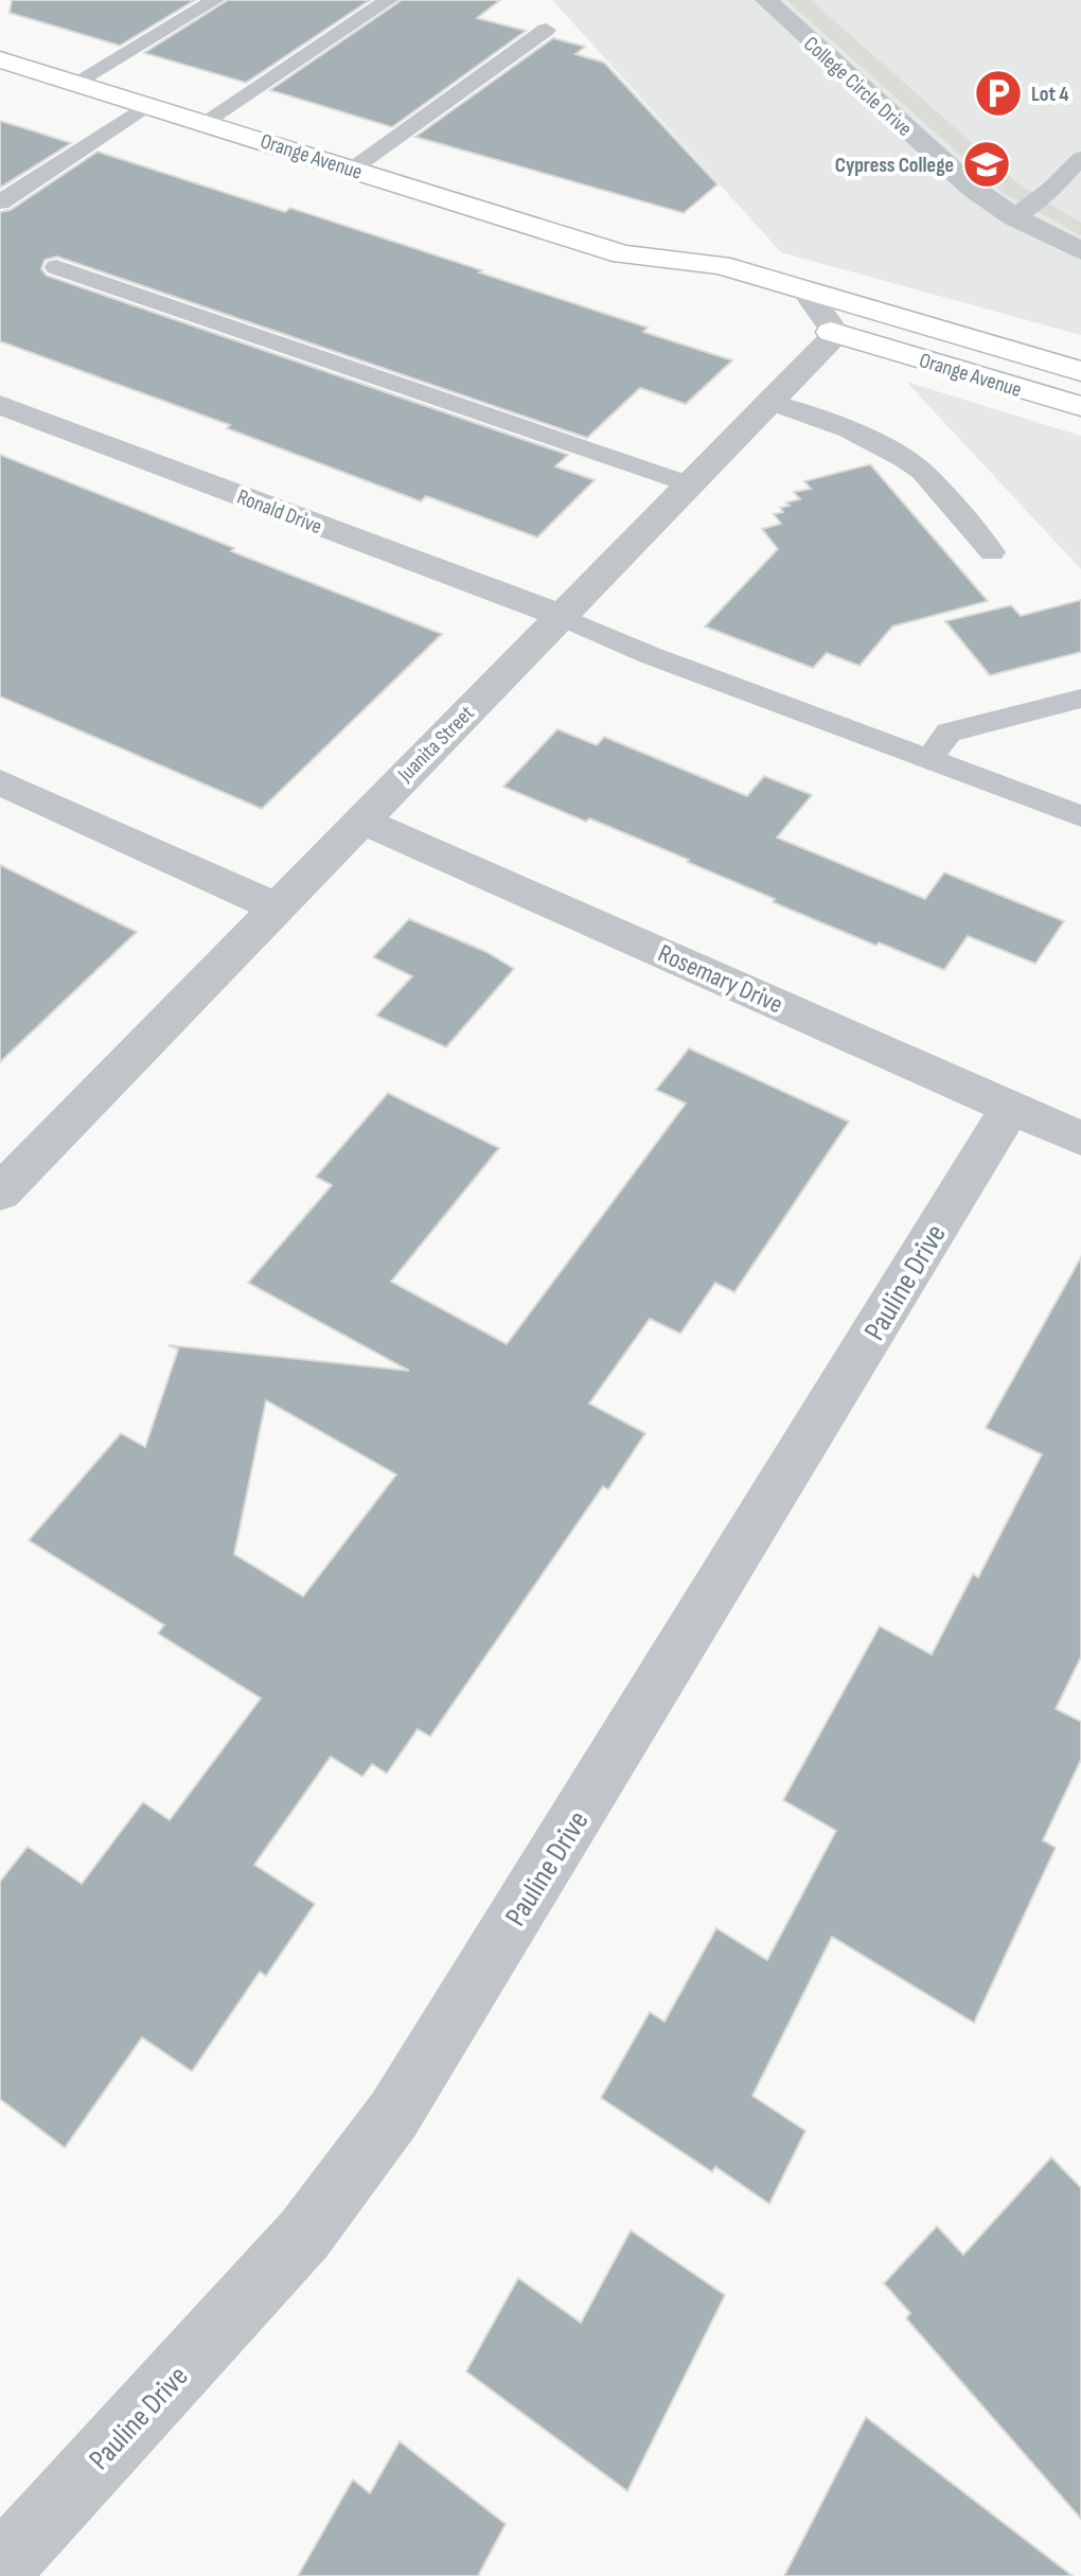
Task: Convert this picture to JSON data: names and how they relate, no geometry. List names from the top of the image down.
{
  "streets": {
    "main road": ["Orange Avenue"],
    "street": [
      "College Circle Drive",
      "Ronald Drive",
      "Juanita Street",
      "Rosemary Drive",
      "Pauline Drive"
    ]
  },
  "crossings": [
    ["Orange Avenue", "Juanita Street"],
    ["Ronald Drive", "Juanita Street"],
    ["Juanita Street", "Rosemary Drive"],
    ["Rosemary Drive", "Pauline Drive"]
  ],
  "places": {
    "parking": ["Lot 4"],
    "school or university": ["Cypress College"]
  }
}
